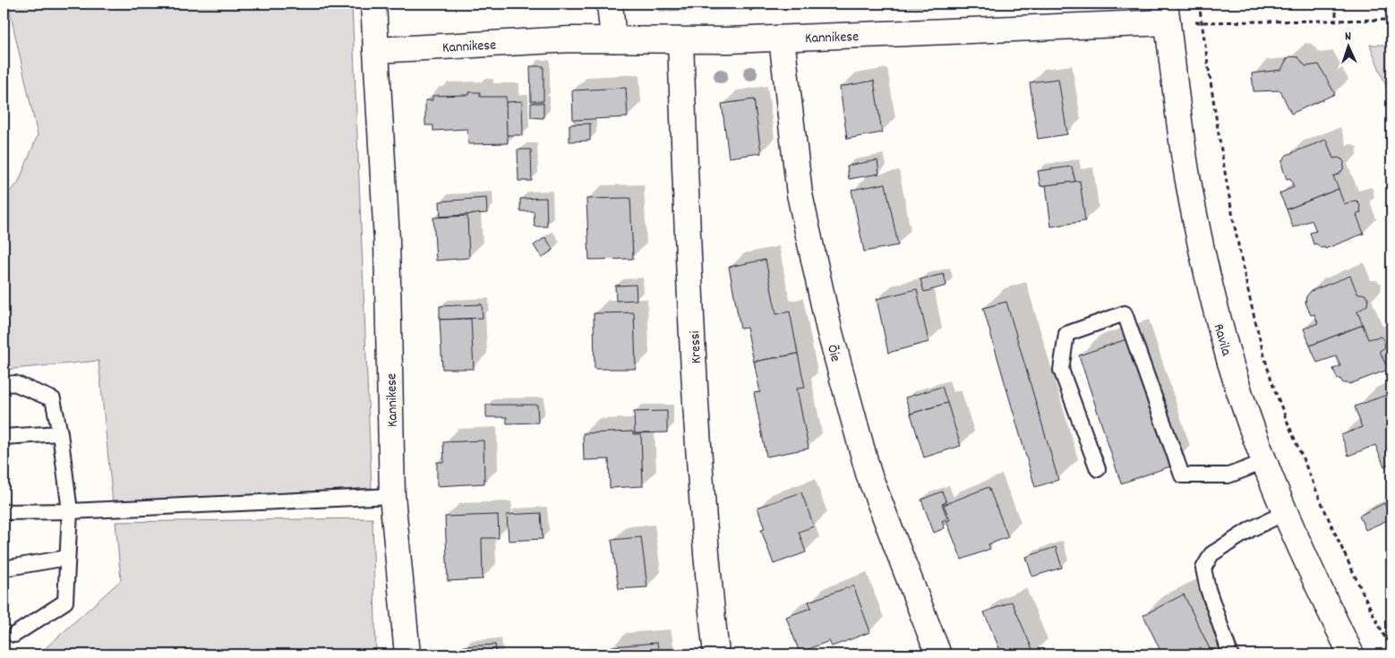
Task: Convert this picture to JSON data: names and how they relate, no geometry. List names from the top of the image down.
{
  "streets": {
    "street": [
      "Kannikese",
      "Ravila",
      "Kressi",
      "Õie"
    ]
  },
  "crossings": [
    ["Kannikese", "Ravila"],
    ["Kannikese", "Kressi"],
    ["Kannikese", "Õie"]
  ],
  "north": "top"
}
